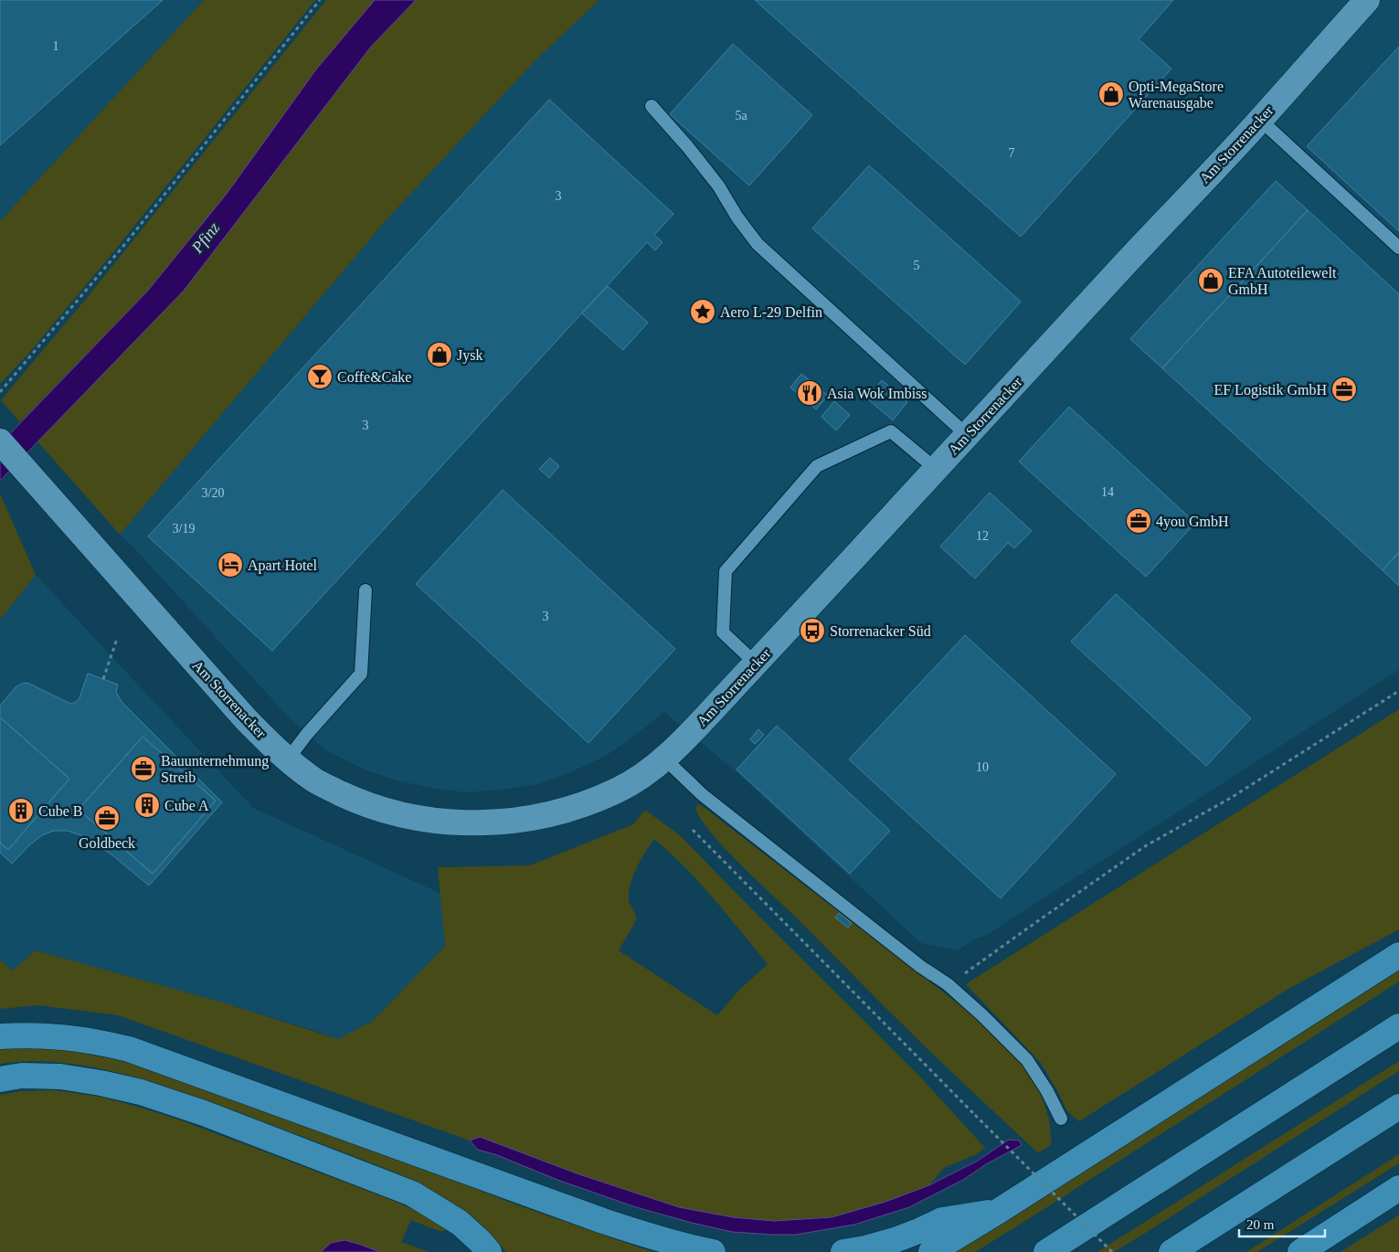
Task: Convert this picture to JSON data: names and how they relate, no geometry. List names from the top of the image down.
{
  "streets": {
    "street": ["Am Storrenacker"]
  },
  "water": ["Pfinz"],
  "places": {
    "shop": ["Opti-MegaStore Warenausgabe", "EFA Autoteilewelt GmbH", "Jysk"],
    "place": ["Aero L-29 Delfin"],
    "bar": ["Coffe&Cake"],
    "office": [
      "EF Logistik GmbH",
      "4you GmbH",
      "Bauunternehmung Streib",
      "Goldbeck"
    ],
    "restaurant": ["Asia Wok Imbiss"],
    "hotel": ["Apart Hotel"],
    "bus stop": ["Storrenacker Süd"],
    "building": ["Cube A", "Cube B"]
  },
  "house_numbers": [
    "1",
    "5a",
    "7",
    "3",
    "5",
    "3",
    "14",
    "3/20",
    "3/19",
    "12",
    "3",
    "10"
  ],
  "scale_bar": "20 m"
}
